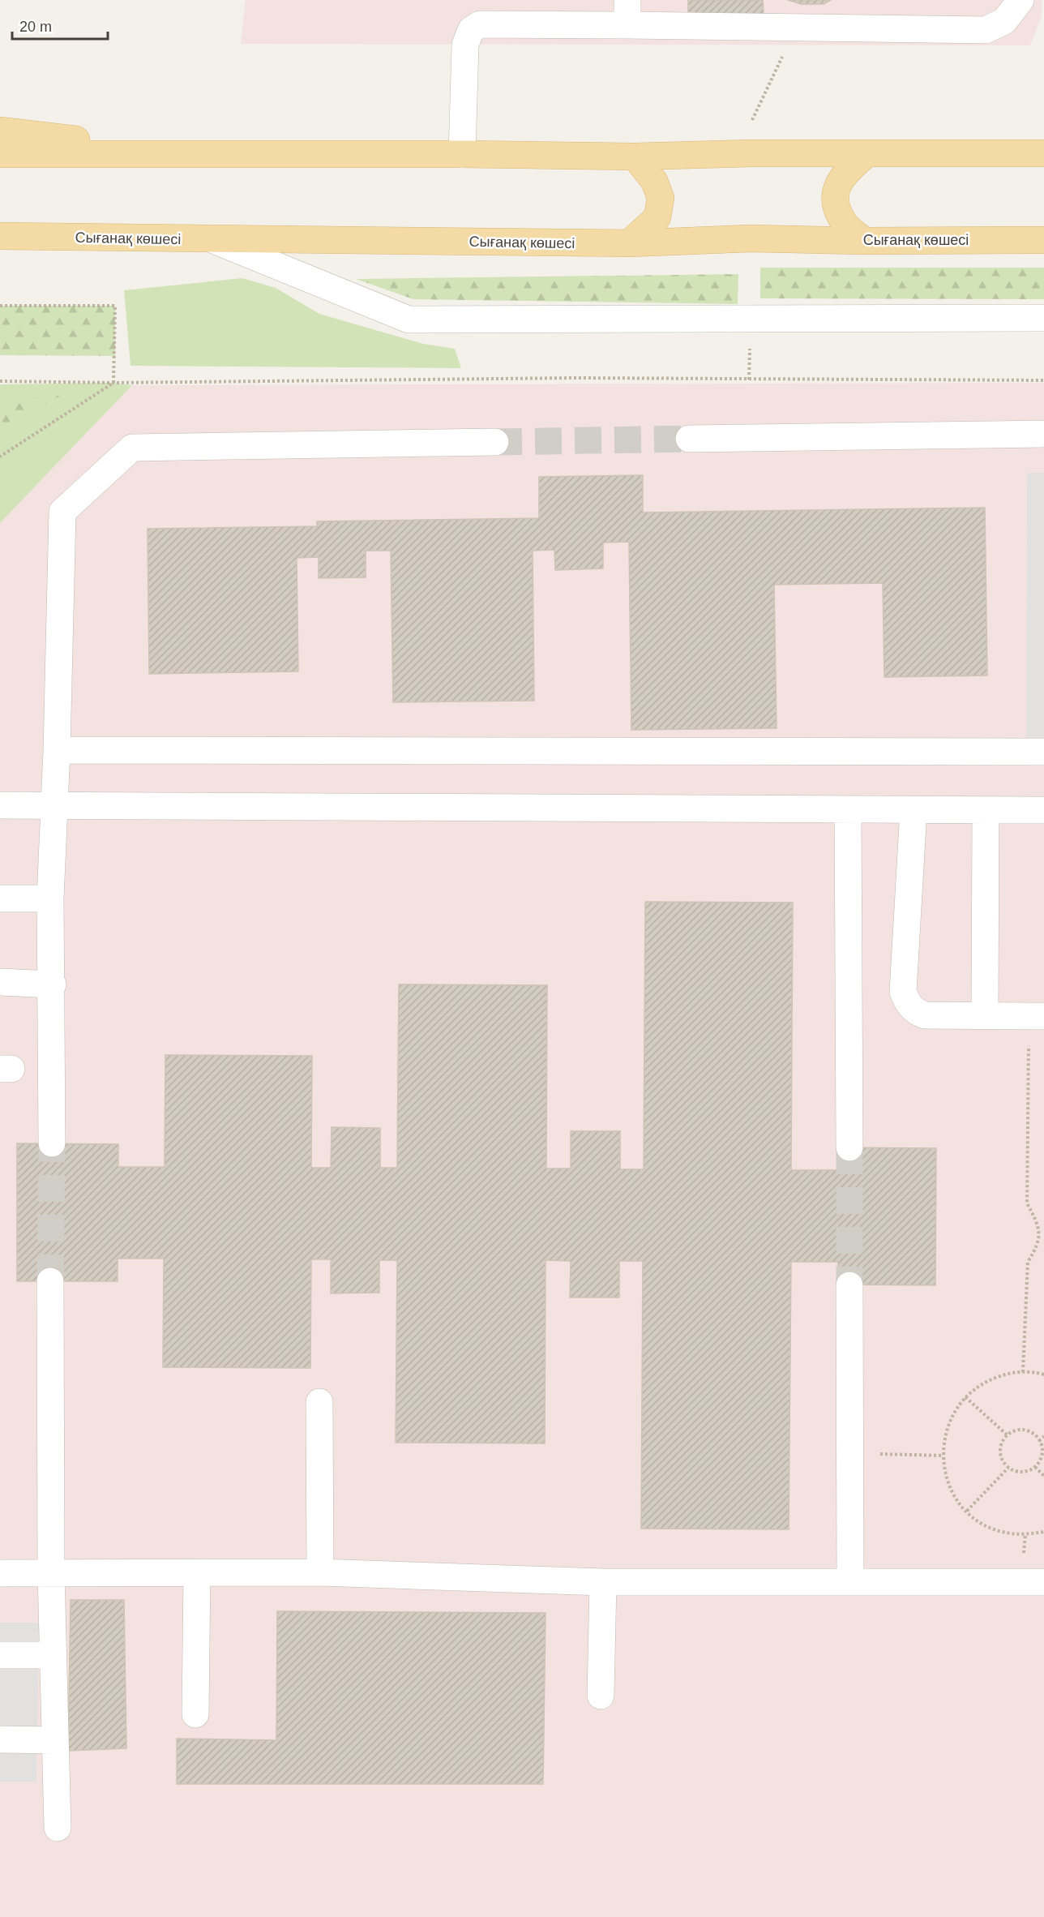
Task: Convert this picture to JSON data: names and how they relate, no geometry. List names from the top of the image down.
{
  "streets": {
    "main road": ["Сығанақ көшесі"]
  },
  "scale_bar": "20 m"
}
